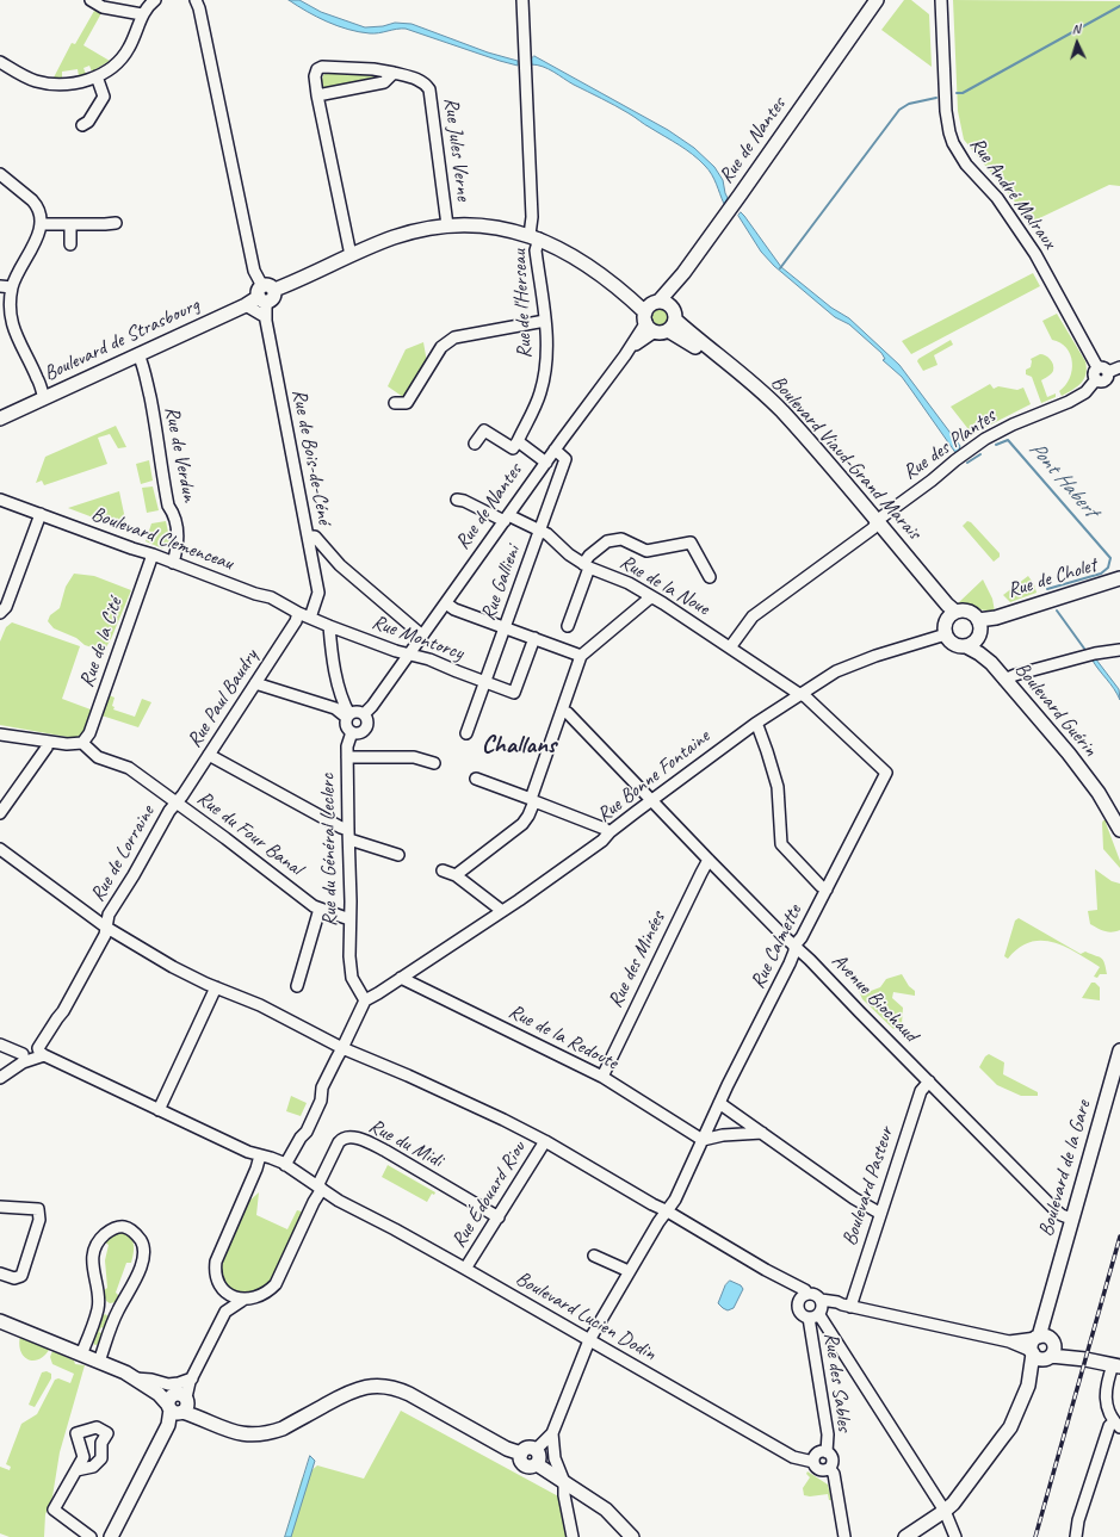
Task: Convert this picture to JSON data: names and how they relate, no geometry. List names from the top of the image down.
{
  "streets": {
    "main road": [
      "Rue de Nantes",
      "Boulevard de Strasbourg",
      "Boulevard Viaud-Grand Marais",
      "Rue de Cholet",
      "Boulevard Guérin",
      "Boulevard de la Gare"
    ],
    "street": [
      "Rue Jules Verne",
      "Rue André Malraux",
      "Rue de l'Herseau",
      "Rue des Plantes",
      "Rue de Verdun",
      "Rue de Bois-de-Céné",
      "Boulevard Clemenceau",
      "Rue Gallieni",
      "Rue de la Noue",
      "Rue Montorcy",
      "Rue de la Cité",
      "Rue Paul Baudry",
      "Rue Bonne Fontaine",
      "Rue du Four Banal",
      "Rue du Général Leclerc",
      "Rue de Lorraine",
      "Rue Calmette",
      "Rue des Minées",
      "Avenue Biochaud",
      "Rue de la Redoute",
      "Rue du Midi",
      "Boulevard Pasteur",
      "Rue Édouard Riou",
      "Boulevard Lucien Dodin",
      "Rue des Sables"
    ]
  },
  "crossings": [
    ["Rue de Nantes", "Boulevard Viaud-Grand Marais"],
    ["Rue de Nantes", "Rue Gallieni"],
    ["Rue de Nantes", "Rue de la Noue"],
    ["Rue de Nantes", "Rue Montorcy"],
    ["Rue de Nantes", "Rue du Général Leclerc"],
    ["Rue Jules Verne", "Boulevard Viaud-Grand Marais"],
    ["Rue André Malraux", "Rue des Plantes"],
    ["Rue de l'Herseau", "Boulevard Viaud-Grand Marais"],
    ["Boulevard de Strasbourg", "Rue de Verdun"],
    ["Boulevard de Strasbourg", "Rue de Bois-de-Céné"],
    ["Boulevard de Strasbourg", "Boulevard Viaud-Grand Marais"],
    ["Rue des Plantes", "Boulevard Viaud-Grand Marais"],
    ["Rue des Plantes", "Rue de la Noue"],
    ["Rue de Verdun", "Boulevard Clemenceau"],
    ["Rue de Bois-de-Céné", "Boulevard Viaud-Grand Marais"],
    ["Rue de Bois-de-Céné", "Boulevard Clemenceau"],
    ["Rue de Bois-de-Céné", "Rue Montorcy"],
    ["Boulevard Viaud-Grand Marais", "Rue de Cholet"],
    ["Boulevard Viaud-Grand Marais", "Boulevard Guérin"],
    ["Boulevard Viaud-Grand Marais", "Rue Bonne Fontaine"],
    ["Boulevard Clemenceau", "Rue Montorcy"],
    ["Boulevard Clemenceau", "Rue de la Cité"],
    ["Boulevard Clemenceau", "Rue Paul Baudry"],
    ["Rue de Cholet", "Boulevard Guérin"],
    ["Rue de Cholet", "Rue Bonne Fontaine"],
    ["Rue Gallieni", "Rue de la Noue"],
    ["Rue Gallieni", "Rue Montorcy"],
    ["Rue de la Noue", "Rue Bonne Fontaine"],
    ["Rue de la Noue", "Rue Calmette"],
    ["Rue de la Cité", "Rue du Four Banal"],
    ["Rue Paul Baudry", "Rue du Four Banal"],
    ["Rue Paul Baudry", "Rue de Lorraine"],
    ["Boulevard Guérin", "Rue Bonne Fontaine"],
    ["Rue Bonne Fontaine", "Rue du Général Leclerc"],
    ["Rue Bonne Fontaine", "Avenue Biochaud"],
    ["Rue Bonne Fontaine", "Rue de la Redoute"],
    ["Rue du Four Banal", "Rue du Général Leclerc"],
    ["Rue du Four Banal", "Rue de Lorraine"],
    ["Rue de Lorraine", "Boulevard Lucien Dodin"],
    ["Rue Calmette", "Avenue Biochaud"],
    ["Rue Calmette", "Rue de la Redoute"],
    ["Rue Calmette", "Boulevard Lucien Dodin"],
    ["Rue des Minées", "Avenue Biochaud"],
    ["Rue des Minées", "Rue de la Redoute"],
    ["Avenue Biochaud", "Boulevard de la Gare"],
    ["Avenue Biochaud", "Boulevard Pasteur"],
    ["Rue du Midi", "Rue Édouard Riou"],
    ["Rue du Midi", "Boulevard Lucien Dodin"],
    ["Rue Édouard Riou", "Boulevard Lucien Dodin"],
    ["Boulevard Lucien Dodin", "Rue des Sables"]
  ],
  "districts": ["Challans"],
  "water": ["Pont Habert"],
  "north": "top"
}
